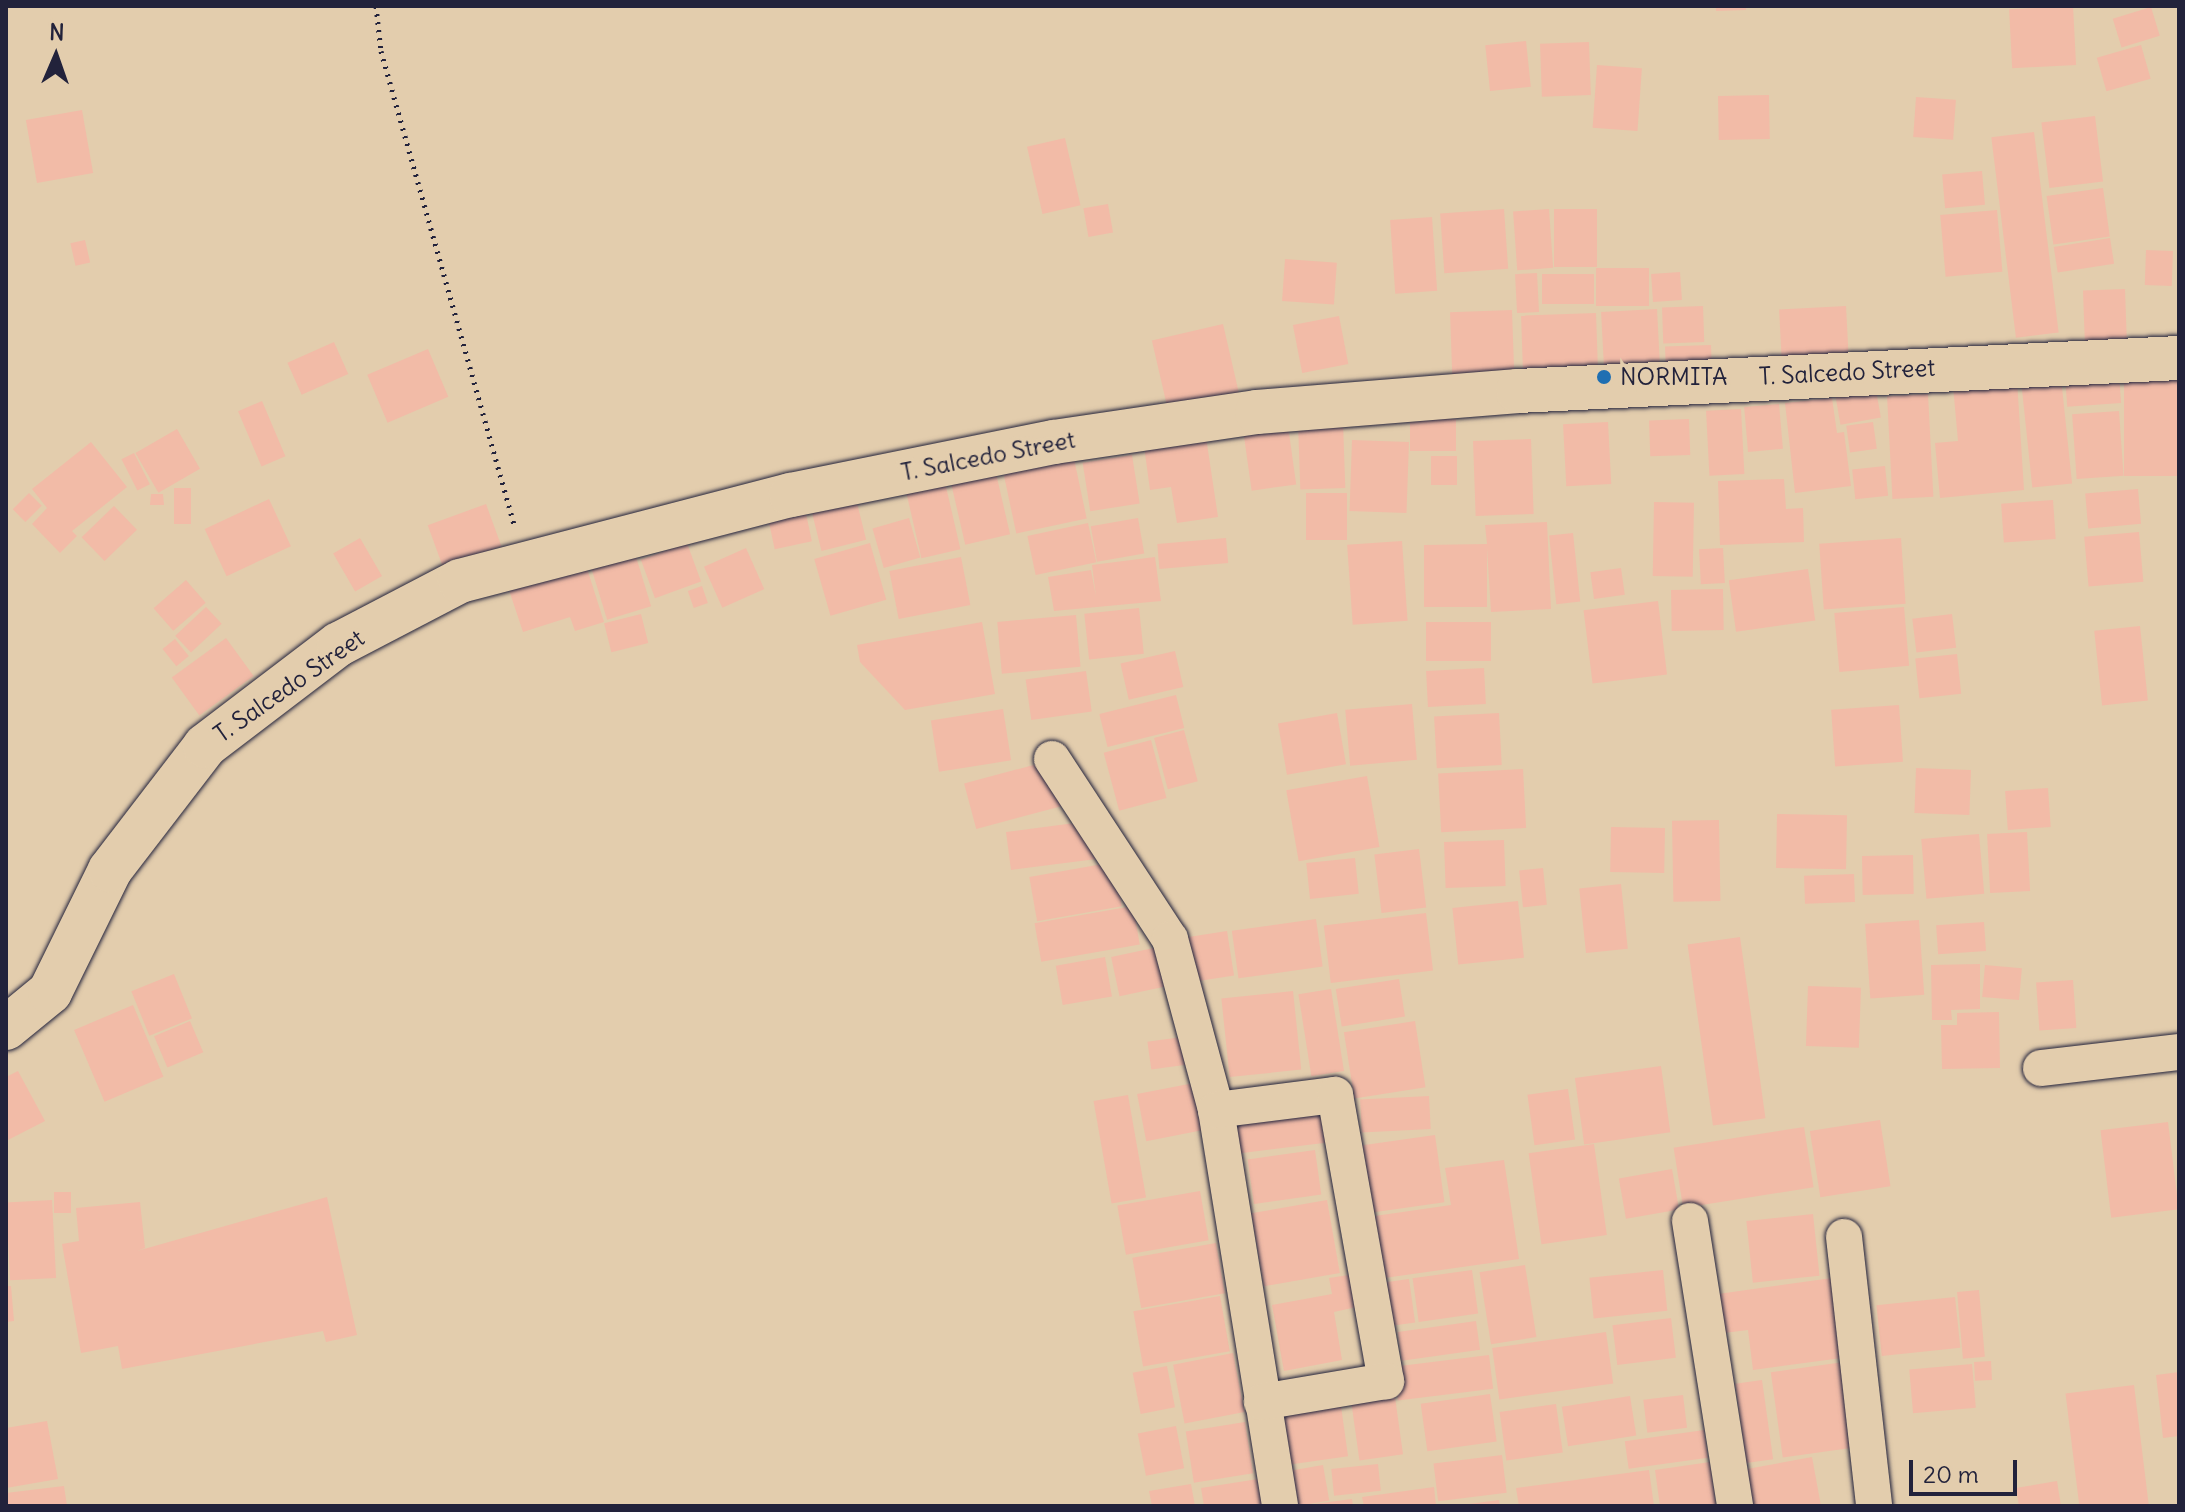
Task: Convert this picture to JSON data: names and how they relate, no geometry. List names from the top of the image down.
{
  "streets": {
    "street": ["T. Salcedo Street"]
  },
  "places": ["NORMITA"],
  "scale_bar": "20 m",
  "north": "top"
}
